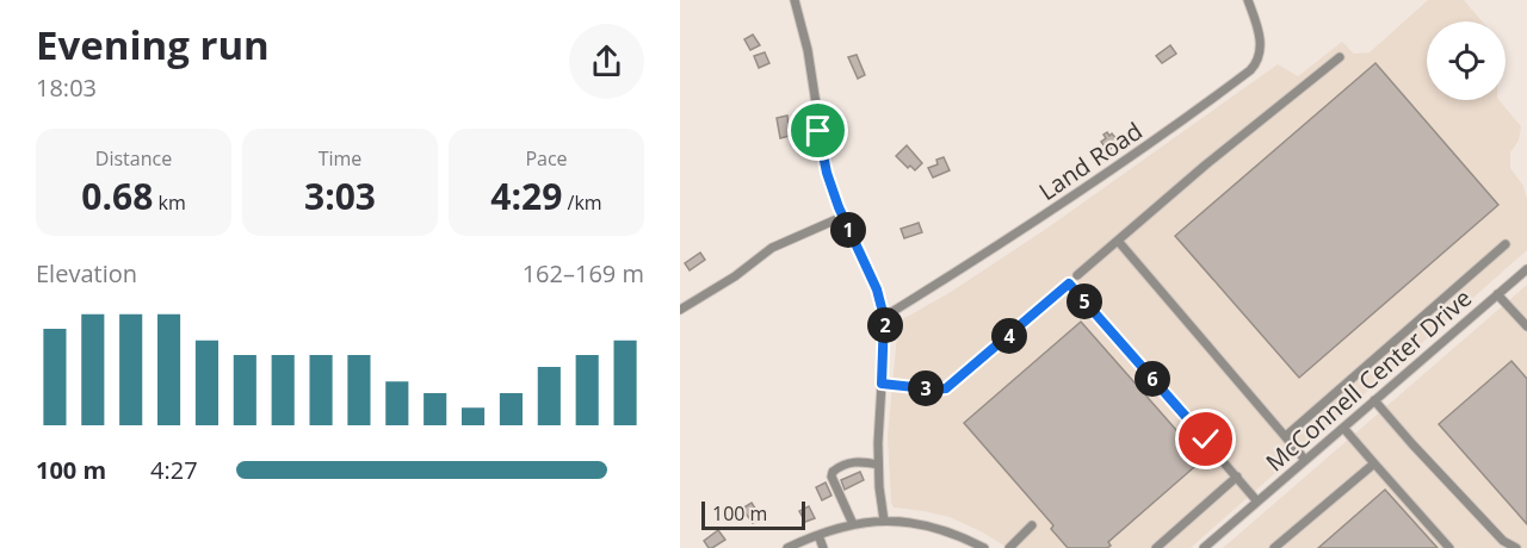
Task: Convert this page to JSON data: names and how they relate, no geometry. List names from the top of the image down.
{
  "streets": {
    "street": ["Land Road", "McConnell Center Drive"]
  },
  "scale_bar": "100 m",
  "page": {
    "heading": ["Evening run", "18:03"],
    "stats": [
      ["Distance", "0.68 km"],
      ["Time", "3:03"],
      ["Pace", "4:29 /km"]
    ],
    "pins": [
      "1",
      "5",
      "2",
      "4",
      "6",
      "3"
    ],
    "chart": ["Elevation", "162–169 m"],
    "list": [
      {
        "name": "100 m",
        "note": "4:27"
      }
    ],
    "scale": "100 m"
  }
}
